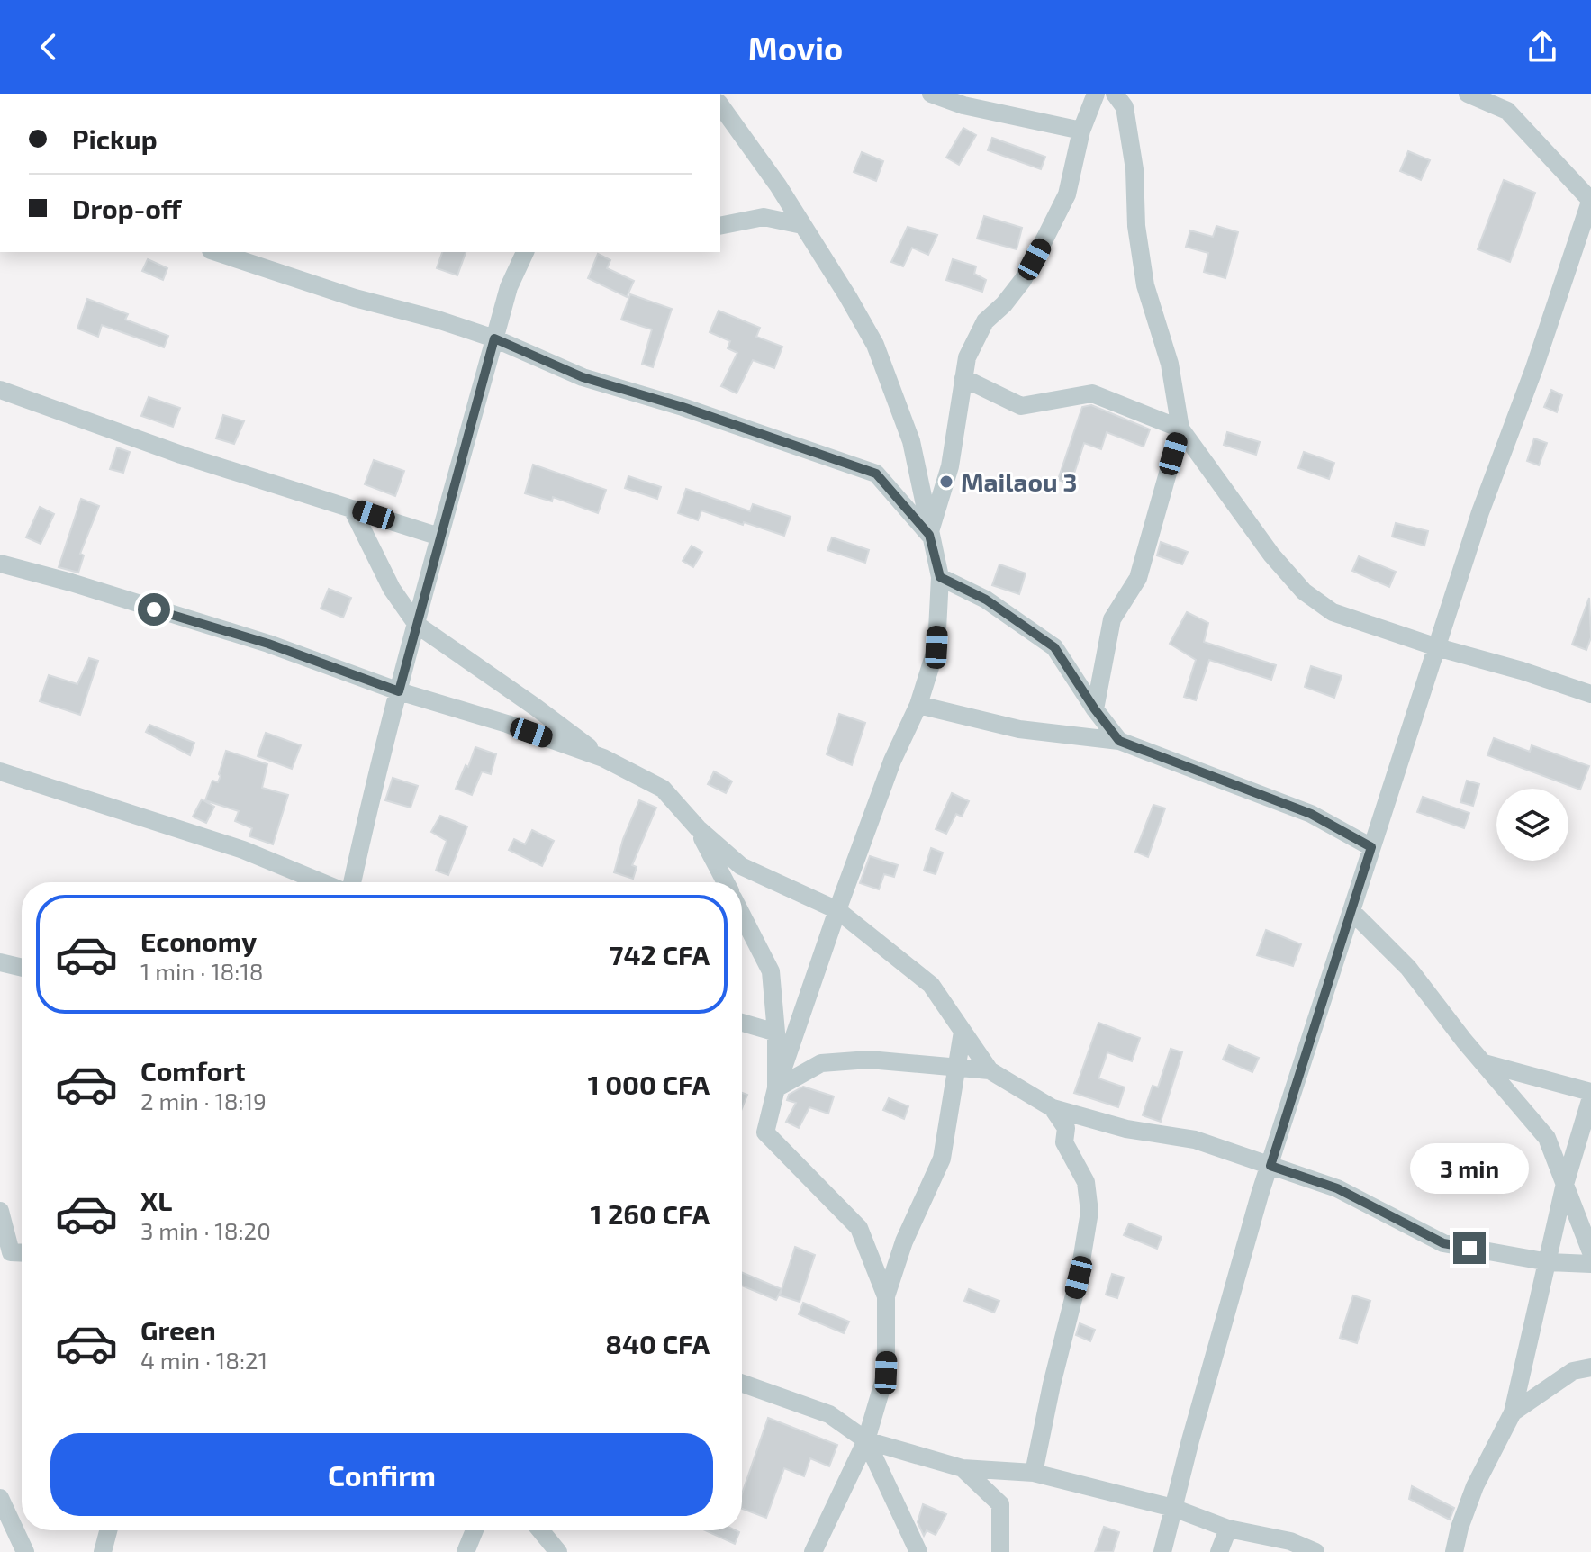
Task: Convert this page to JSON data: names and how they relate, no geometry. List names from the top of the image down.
{
  "places": ["Mailaou 3"],
  "page": {
    "header": "Movio",
    "banner": ["Pickup", "Drop-off"],
    "list": [
      {
        "name": "Economy",
        "note": "1 min · 18:18",
        "value": "742 CFA"
      },
      {
        "name": "Comfort",
        "note": "2 min · 18:19",
        "value": "1 000 CFA"
      },
      {
        "name": "XL",
        "note": "3 min · 18:20",
        "value": "1 260 CFA"
      },
      {
        "name": "Green",
        "note": "4 min · 18:21",
        "value": "840 CFA"
      }
    ],
    "bubble": "3 min",
    "buttons": "Confirm"
  }
}
